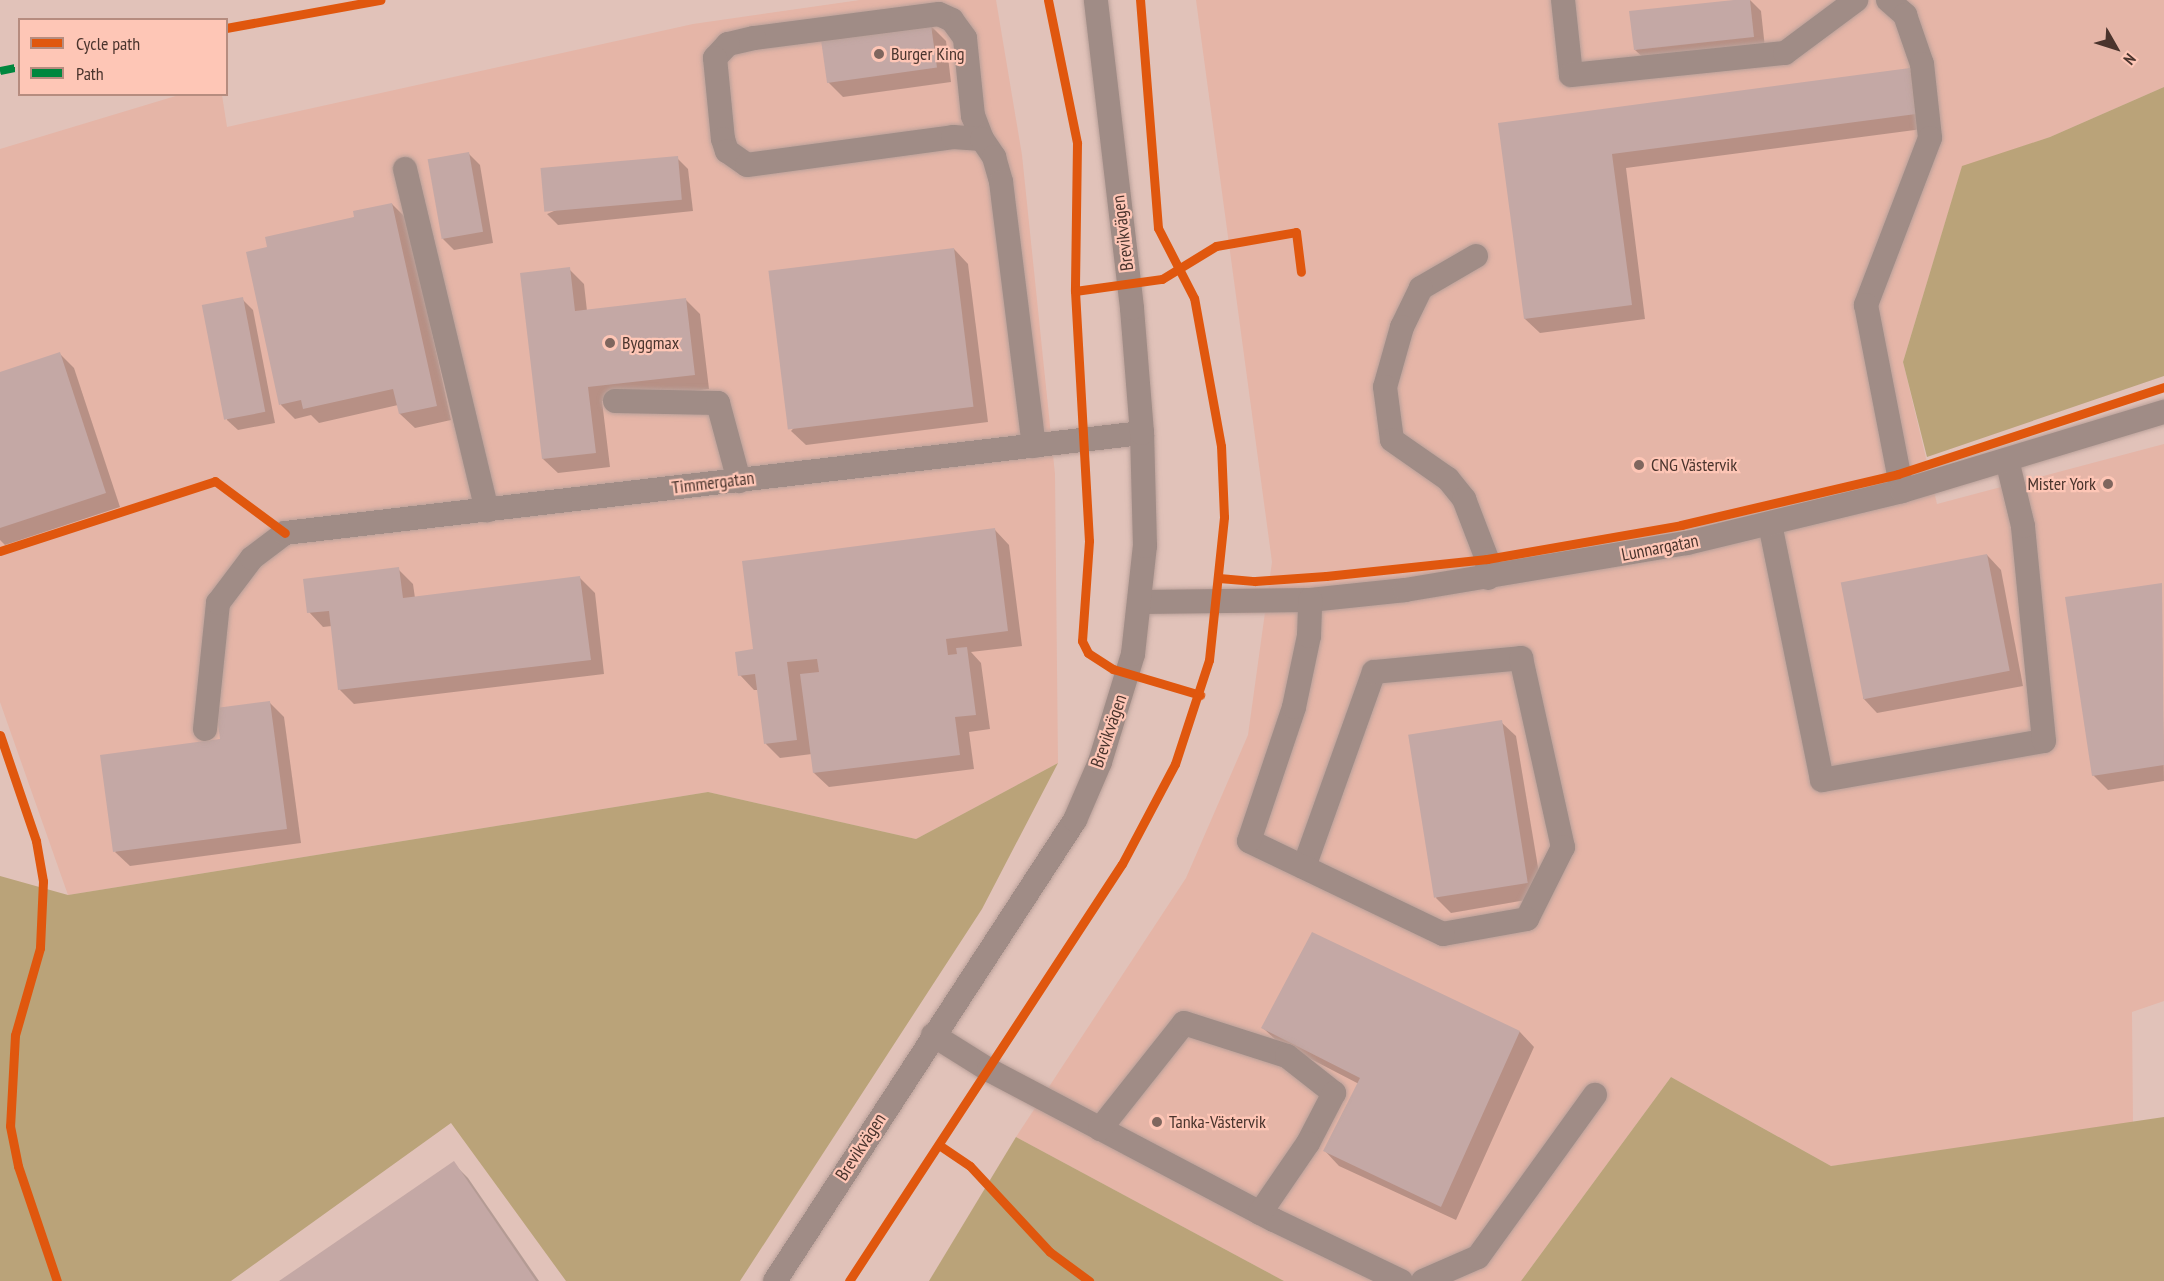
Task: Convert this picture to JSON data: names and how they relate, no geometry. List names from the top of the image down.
{
  "streets": {
    "street": ["Brevikvägen", "Timmergatan", "Lunnargatan"]
  },
  "crossings": [
    ["Brevikvägen", "Timmergatan"],
    ["Brevikvägen", "Lunnargatan"]
  ],
  "places": [
    "Burger King",
    "Byggmax",
    "CNG Västervik",
    "Mister York",
    "Tanka-Västervik"
  ],
  "legend": ["Cycle path", "Path"],
  "north": "bottom right"
}
